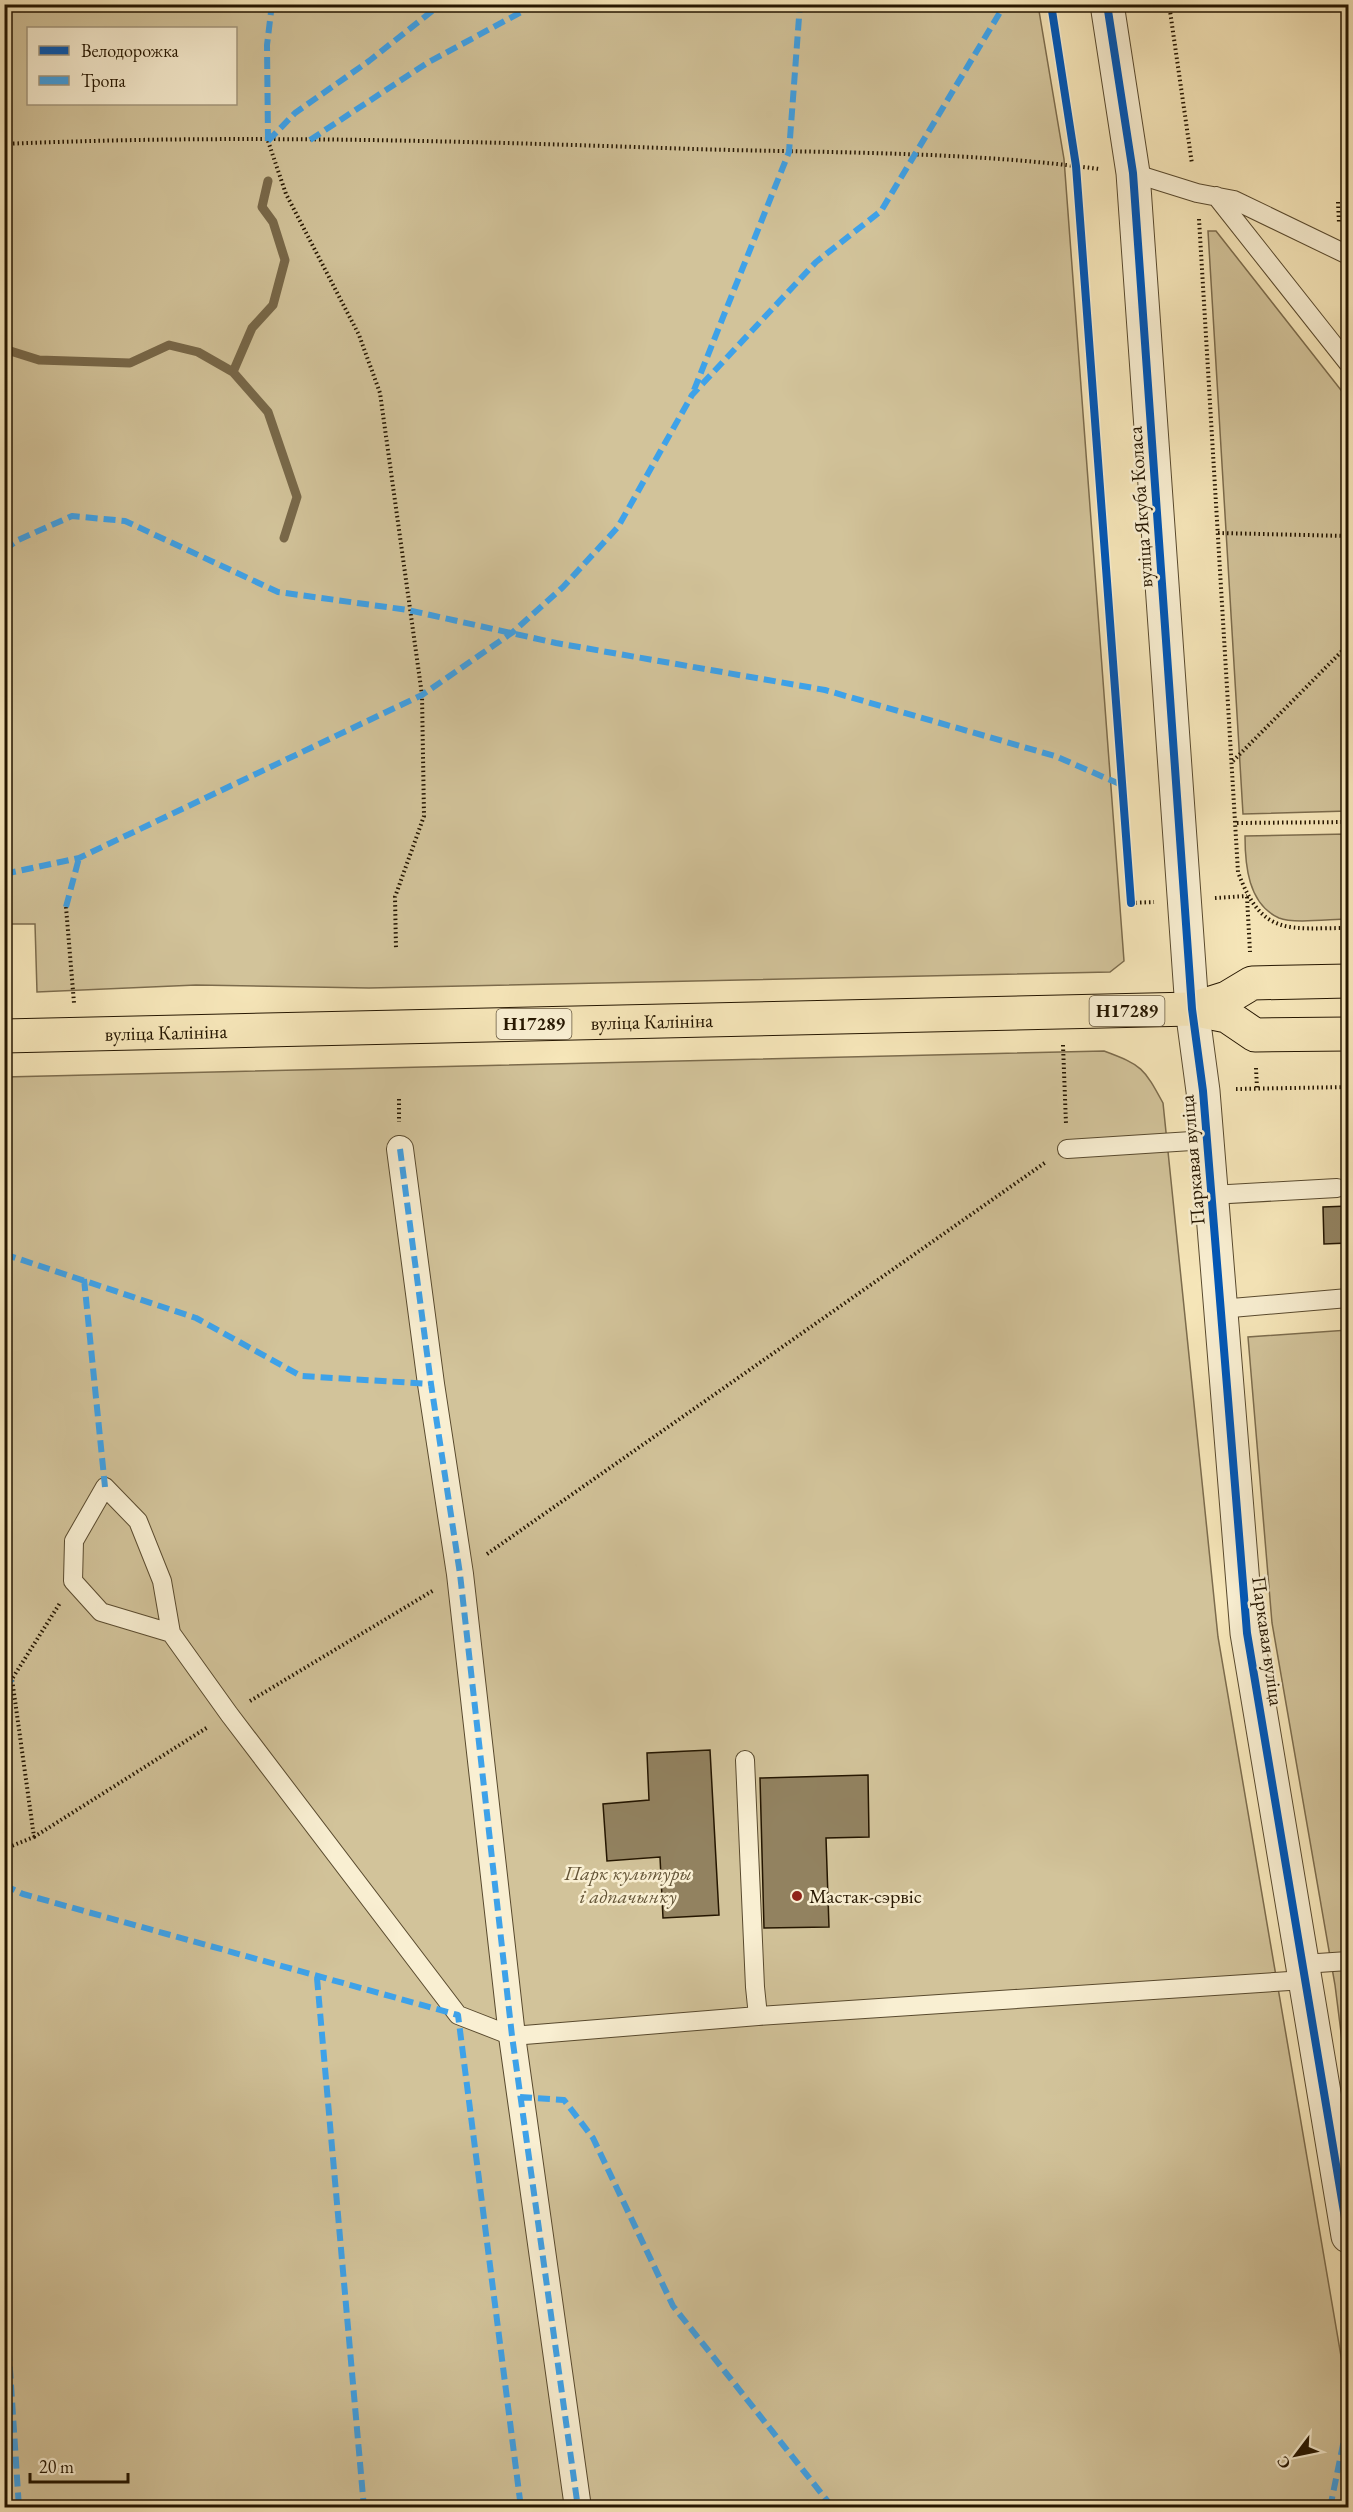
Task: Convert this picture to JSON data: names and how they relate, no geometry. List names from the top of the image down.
{
  "streets": {
    "main road": ["Н17289", "вуліца Калініна"],
    "street": ["вуліца Якуба Коласа", "Паркавая вуліца"]
  },
  "crossings": [
    ["вуліца Якуба Коласа", "вуліца Калініна"],
    ["вуліца Якуба Коласа", "Паркавая вуліца"],
    ["вуліца Калініна", "Паркавая вуліца"]
  ],
  "parks": ["Парк культуры і адпачынку"],
  "places": ["Мастак-сэрвіс"],
  "legend": ["Велодорожка", "Тропа"],
  "scale_bar": "20 m",
  "north": "bottom left"
}
